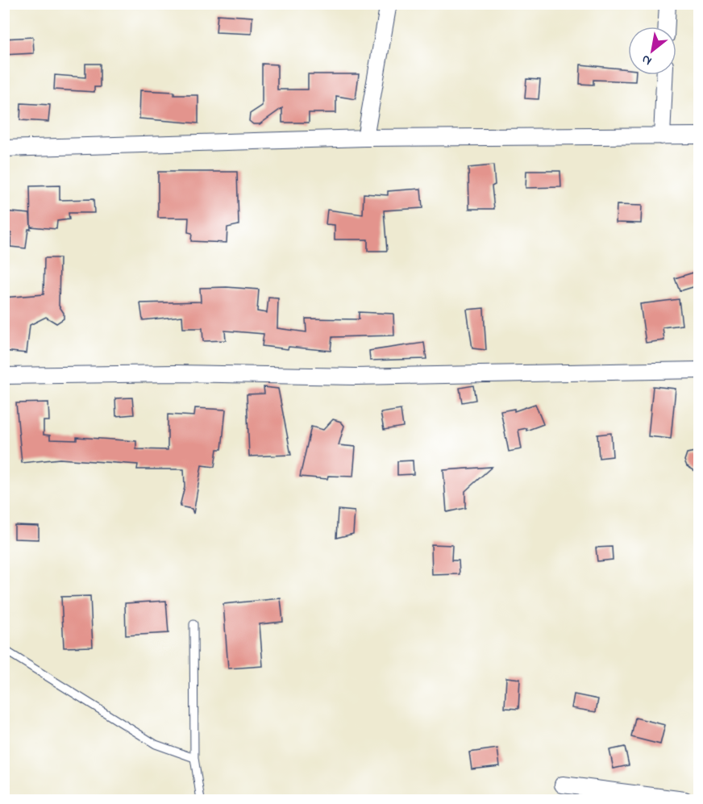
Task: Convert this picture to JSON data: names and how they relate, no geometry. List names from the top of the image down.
{
  "north": "bottom left"
}
